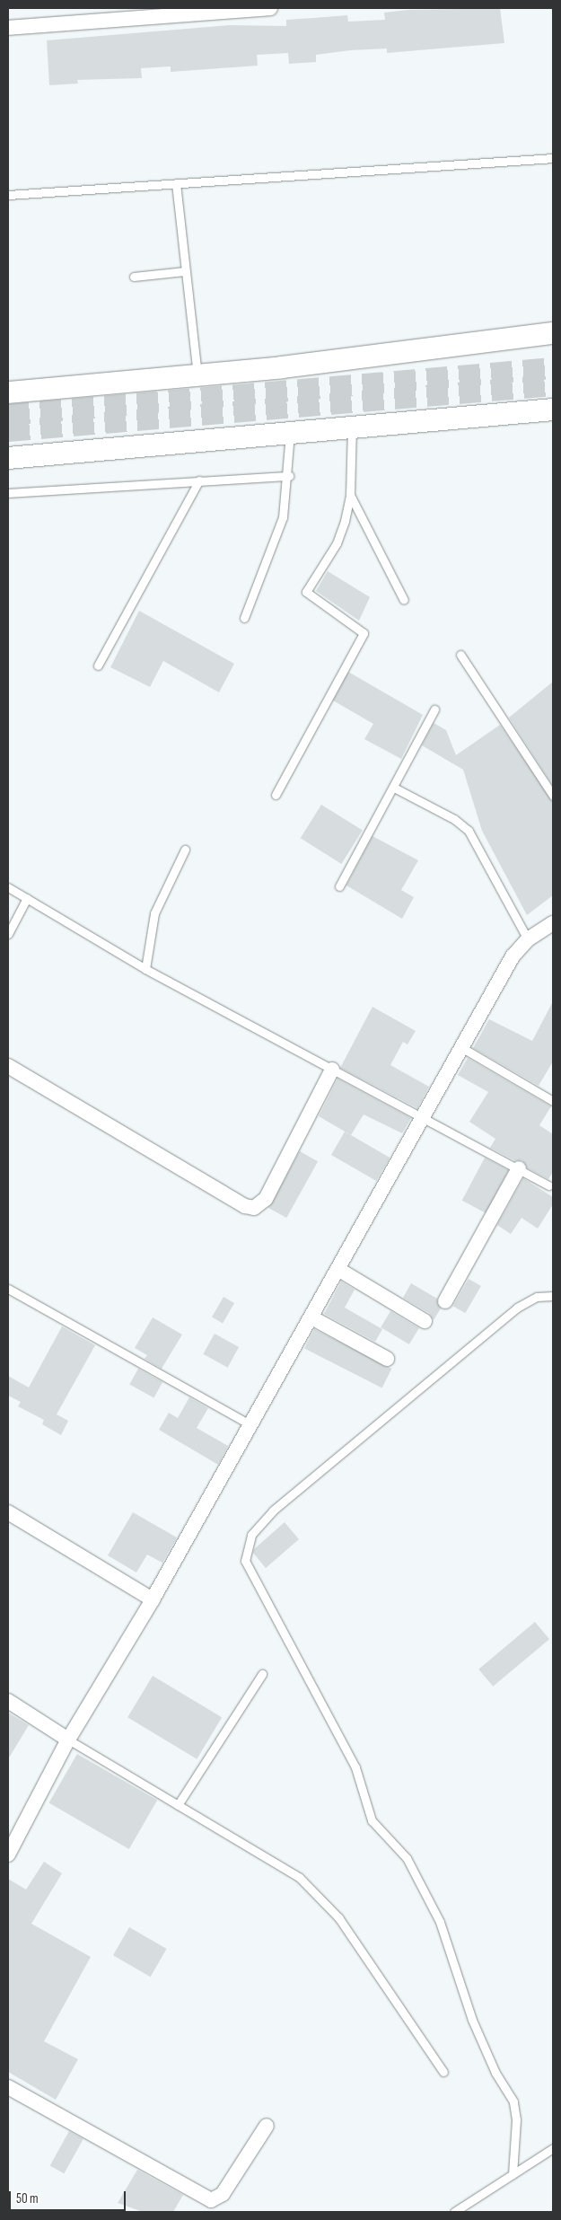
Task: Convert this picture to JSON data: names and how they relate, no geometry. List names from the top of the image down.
{
  "scale_bar": "50 m"
}
